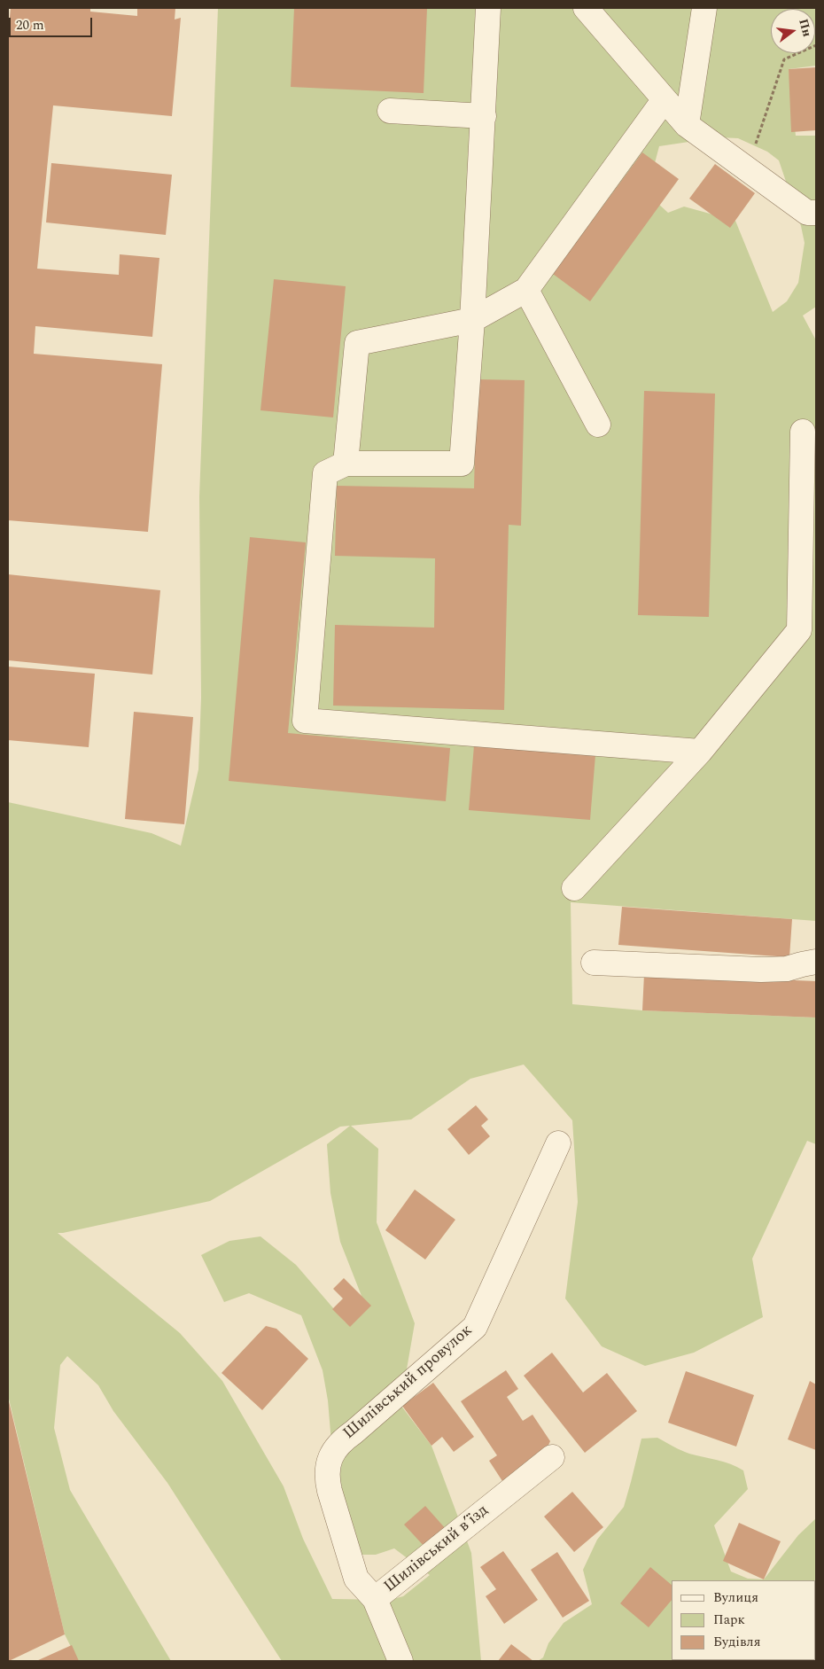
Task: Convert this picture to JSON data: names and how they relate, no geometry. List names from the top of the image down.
{
  "streets": {
    "street": ["Шилівський провулок", "Шилівський в’їзд"]
  },
  "crossings": [
    ["Шилівський провулок", "Шилівський в’їзд"]
  ],
  "legend": ["Вулиця", "Парк", "Будівля"],
  "scale_bar": "20 m",
  "north": "right"
}
